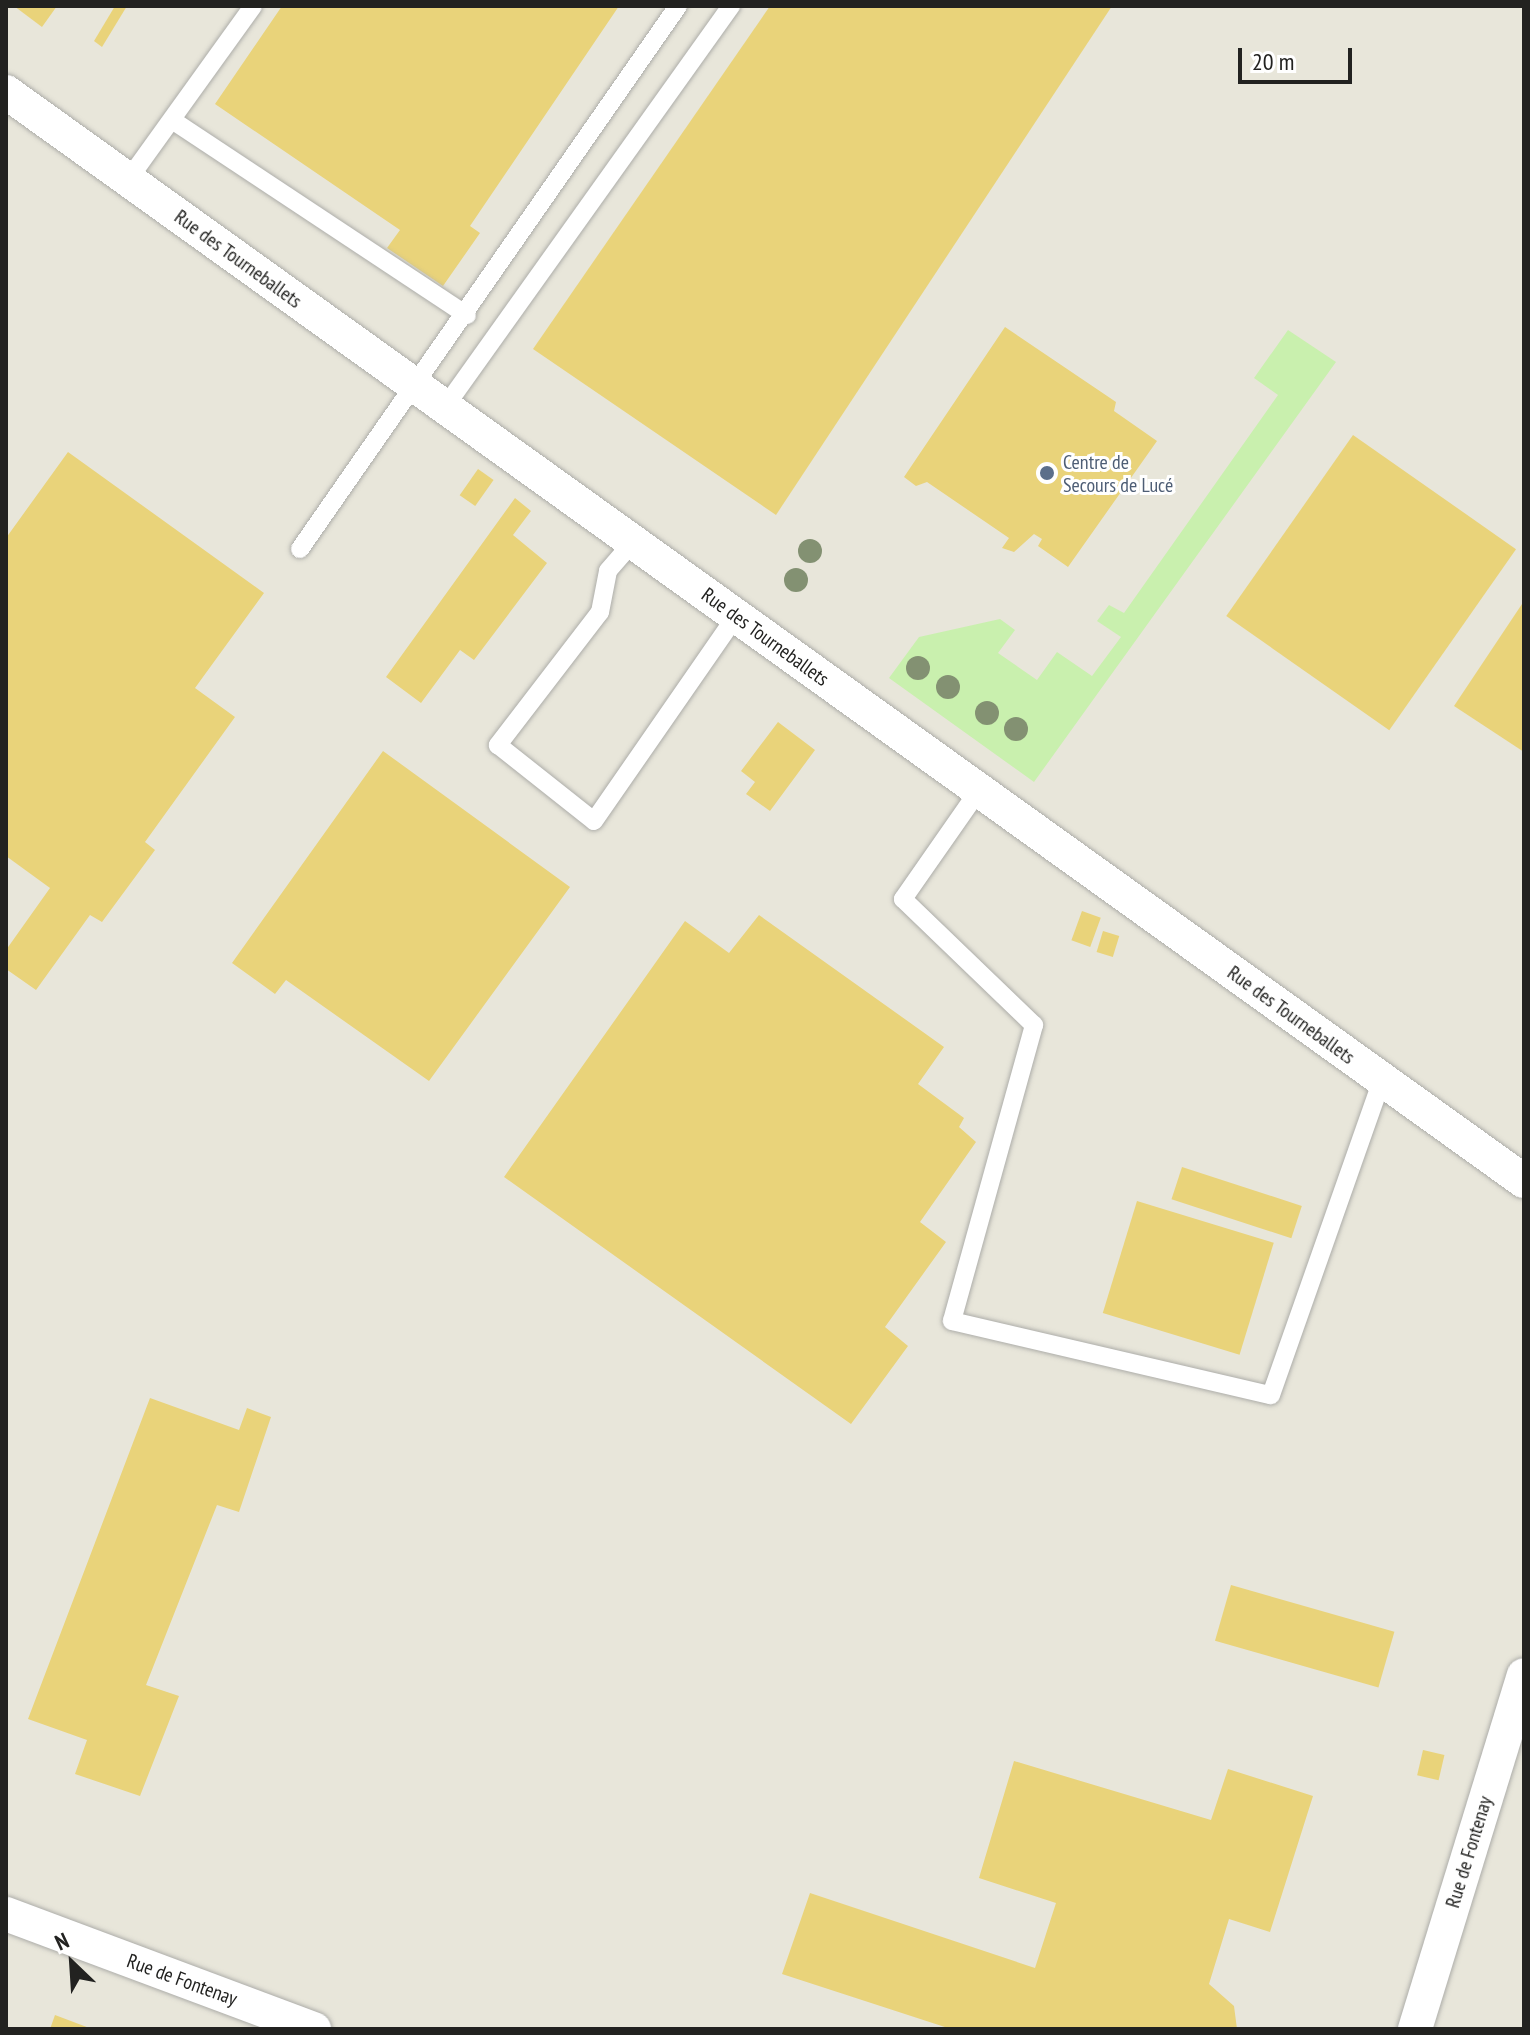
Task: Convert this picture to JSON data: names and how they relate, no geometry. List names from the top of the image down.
{
  "streets": {
    "street": ["Rue des Tourneballets", "Rue de Fontenay"]
  },
  "places": ["Centre de Secours de Lucé"],
  "scale_bar": "20 m",
  "north": "top left"
}
